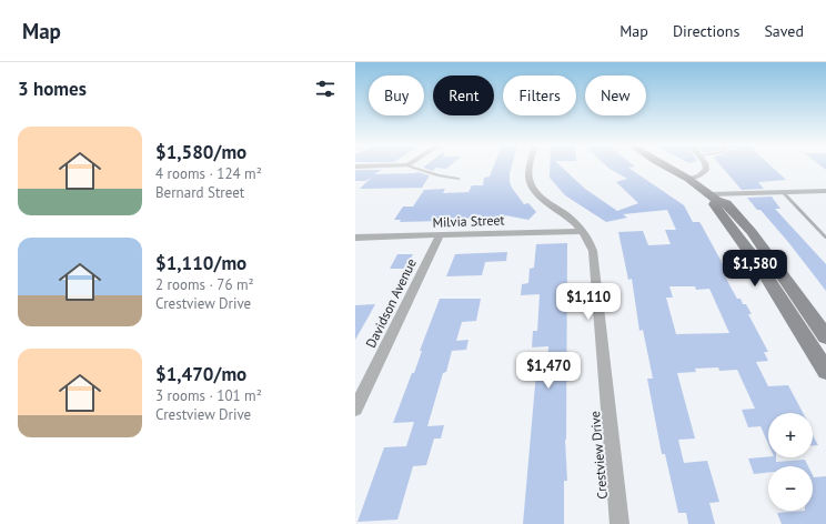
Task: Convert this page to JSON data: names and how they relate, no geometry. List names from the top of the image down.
{
  "streets": {
    "street": ["Milvia Street", "Davidson Avenue", "Crestview Drive"]
  },
  "crossings": [
    ["Milvia Street", "Davidson Avenue"],
    ["Milvia Street", "Crestview Drive"]
  ],
  "page": {
    "header": "Map",
    "nav": ["Map", "Directions", "Saved"],
    "heading": "3 homes",
    "chip": [
      "Buy",
      "Rent",
      "Filters",
      "New"
    ],
    "list": [
      {
        "name": "$1,580/mo",
        "note": "4 rooms · 124 m² · Bernard Street"
      },
      {
        "name": "$1,110/mo",
        "note": "2 rooms · 76 m² · Crestview Drive"
      },
      {
        "name": "$1,470/mo",
        "note": "3 rooms · 101 m² · Crestview Drive"
      }
    ],
    "price": ["$1,580", "$1,110", "$1,470"],
    "map_buttons": ["+", "−"]
  }
}
